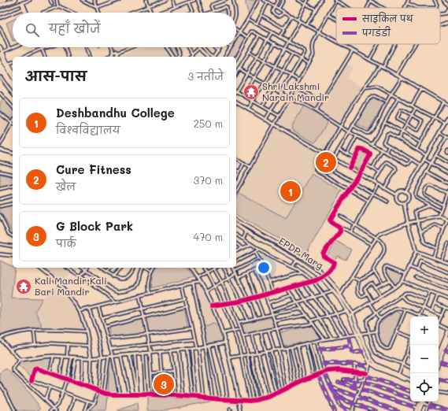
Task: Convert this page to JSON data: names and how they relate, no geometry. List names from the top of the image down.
{
  "streets": {
    "main road": ["EPDP Marg"]
  },
  "places": {
    "temple": ["Shri Lakshmi Narain Mandir", "Kali Mandir;Kali Bari Mandir"]
  },
  "legend": ["साइकिल पथ", "पगडंडी"],
  "page": {
    "search": "यहाँ खोजें",
    "heading": ["आस-पास", "3 नतीजे"],
    "list": [
      {
        "mark": "1",
        "name": "Deshbandhu College",
        "note": "विश्वविद्यालय",
        "value": "250 m"
      },
      {
        "mark": "2",
        "name": "Cure Fitness",
        "note": "खेल",
        "value": "370 m"
      },
      {
        "mark": "3",
        "name": "G Block Park",
        "note": "पार्क",
        "value": "470 m"
      }
    ],
    "pins": ["2", "1", "3"],
    "map_buttons": ["+", "−"]
  }
}
